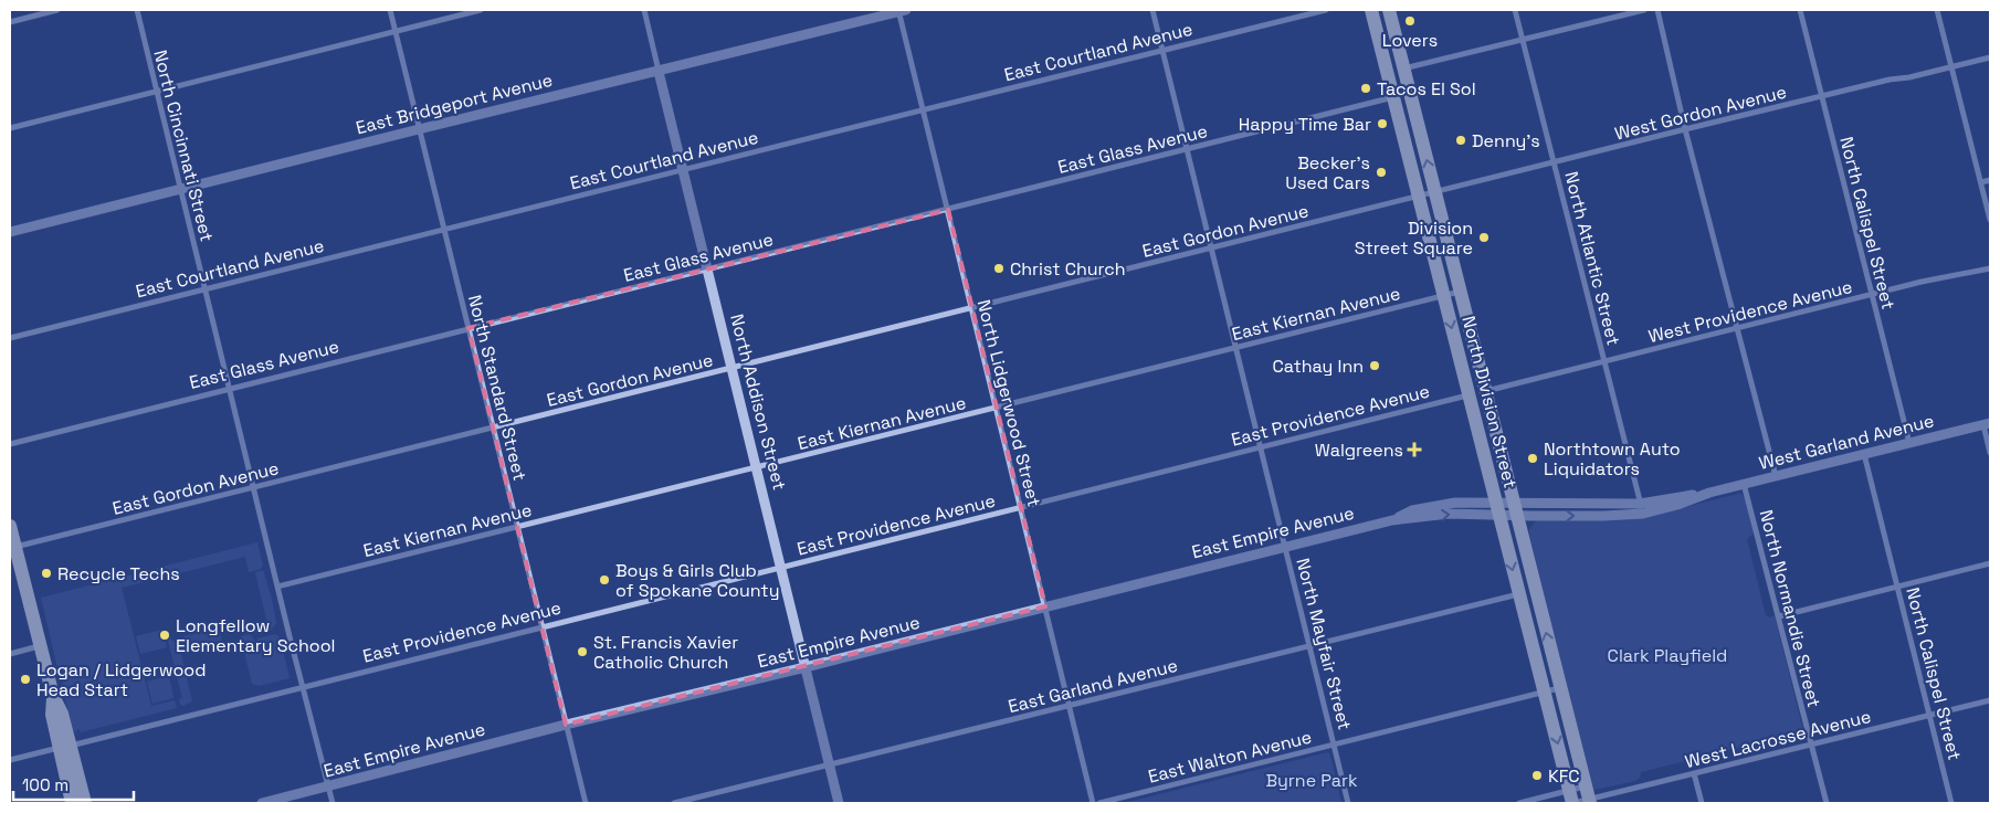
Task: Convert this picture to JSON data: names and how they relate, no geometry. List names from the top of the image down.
{
  "streets": {
    "main road": ["North Division Street"],
    "street": [
      "East Courtland Avenue",
      "East Bridgeport Avenue",
      "West Gordon Avenue",
      "North Cincinnati Street",
      "East Glass Avenue",
      "North Calispel Street",
      "East Gordon Avenue",
      "North Atlantic Street",
      "West Providence Avenue",
      "East Kiernan Avenue",
      "North Standard Street",
      "North Addison Street",
      "North Lidgerwood Street",
      "East Providence Avenue",
      "West Garland Avenue",
      "East Empire Avenue",
      "North Normandie Street",
      "North Mayfair Street",
      "East Garland Avenue",
      "West Lacrosse Avenue",
      "East Walton Avenue"
    ]
  },
  "crossings": [
    ["East Courtland Avenue", "North Cincinnati Street"],
    ["East Courtland Avenue", "North Standard Street"],
    ["East Courtland Avenue", "North Addison Street"],
    ["East Courtland Avenue", "North Lidgerwood Street"],
    ["East Courtland Avenue", "North Mayfair Street"],
    ["East Bridgeport Avenue", "North Cincinnati Street"],
    ["East Bridgeport Avenue", "North Standard Street"],
    ["East Bridgeport Avenue", "North Addison Street"],
    ["East Bridgeport Avenue", "North Lidgerwood Street"],
    ["West Gordon Avenue", "North Calispel Street"],
    ["West Gordon Avenue", "East Gordon Avenue"],
    ["West Gordon Avenue", "North Atlantic Street"],
    ["West Gordon Avenue", "North Division Street"],
    ["North Cincinnati Street", "East Glass Avenue"],
    ["North Cincinnati Street", "East Gordon Avenue"],
    ["North Cincinnati Street", "East Kiernan Avenue"],
    ["North Cincinnati Street", "East Providence Avenue"],
    ["North Cincinnati Street", "East Empire Avenue"],
    ["East Glass Avenue", "North Standard Street"],
    ["East Glass Avenue", "North Addison Street"],
    ["East Glass Avenue", "North Division Street"],
    ["East Glass Avenue", "North Lidgerwood Street"],
    ["East Glass Avenue", "North Mayfair Street"],
    ["North Calispel Street", "West Providence Avenue"],
    ["North Calispel Street", "West Garland Avenue"],
    ["North Calispel Street", "West Lacrosse Avenue"],
    ["East Gordon Avenue", "North Standard Street"],
    ["East Gordon Avenue", "North Addison Street"],
    ["East Gordon Avenue", "North Division Street"],
    ["East Gordon Avenue", "North Lidgerwood Street"],
    ["East Gordon Avenue", "North Mayfair Street"],
    ["North Atlantic Street", "West Providence Avenue"],
    ["North Atlantic Street", "West Garland Avenue"],
    ["West Providence Avenue", "North Division Street"],
    ["East Kiernan Avenue", "North Standard Street"],
    ["East Kiernan Avenue", "North Addison Street"],
    ["East Kiernan Avenue", "North Division Street"],
    ["East Kiernan Avenue", "North Lidgerwood Street"],
    ["East Kiernan Avenue", "North Mayfair Street"],
    ["North Standard Street", "East Providence Avenue"],
    ["North Standard Street", "East Empire Avenue"],
    ["North Addison Street", "East Providence Avenue"],
    ["North Addison Street", "East Empire Avenue"],
    ["North Addison Street", "East Garland Avenue"],
    ["North Division Street", "East Providence Avenue"],
    ["North Division Street", "West Garland Avenue"],
    ["North Division Street", "East Empire Avenue"],
    ["North Division Street", "East Garland Avenue"],
    ["North Division Street", "West Lacrosse Avenue"],
    ["North Division Street", "East Walton Avenue"],
    ["North Lidgerwood Street", "East Providence Avenue"],
    ["North Lidgerwood Street", "East Empire Avenue"],
    ["North Lidgerwood Street", "East Garland Avenue"],
    ["East Providence Avenue", "North Mayfair Street"],
    ["West Garland Avenue", "East Empire Avenue"],
    ["West Garland Avenue", "North Normandie Street"],
    ["East Empire Avenue", "North Mayfair Street"],
    ["North Normandie Street", "West Lacrosse Avenue"],
    ["North Mayfair Street", "East Garland Avenue"],
    ["North Mayfair Street", "East Walton Avenue"]
  ],
  "parks": ["Clark Playfield", "Byrne Park"],
  "places": {
    "other": [
      "Lovers",
      "Tacos El Sol",
      "Happy Time Bar",
      "Denny's",
      "Becker's Used Cars",
      "Division Street Square",
      "Christ Church",
      "Cathay Inn",
      "Northtown Auto Liquidators",
      "Recycle Techs",
      "Boys & Girls Club of Spokane County",
      "Longfellow Elementary School",
      "St. Francis Xavier Catholic Church",
      "Logan / Lidgerwood Head Start",
      "KFC"
    ],
    "health": ["Walgreens"]
  },
  "scale_bar": "100 m"
}
